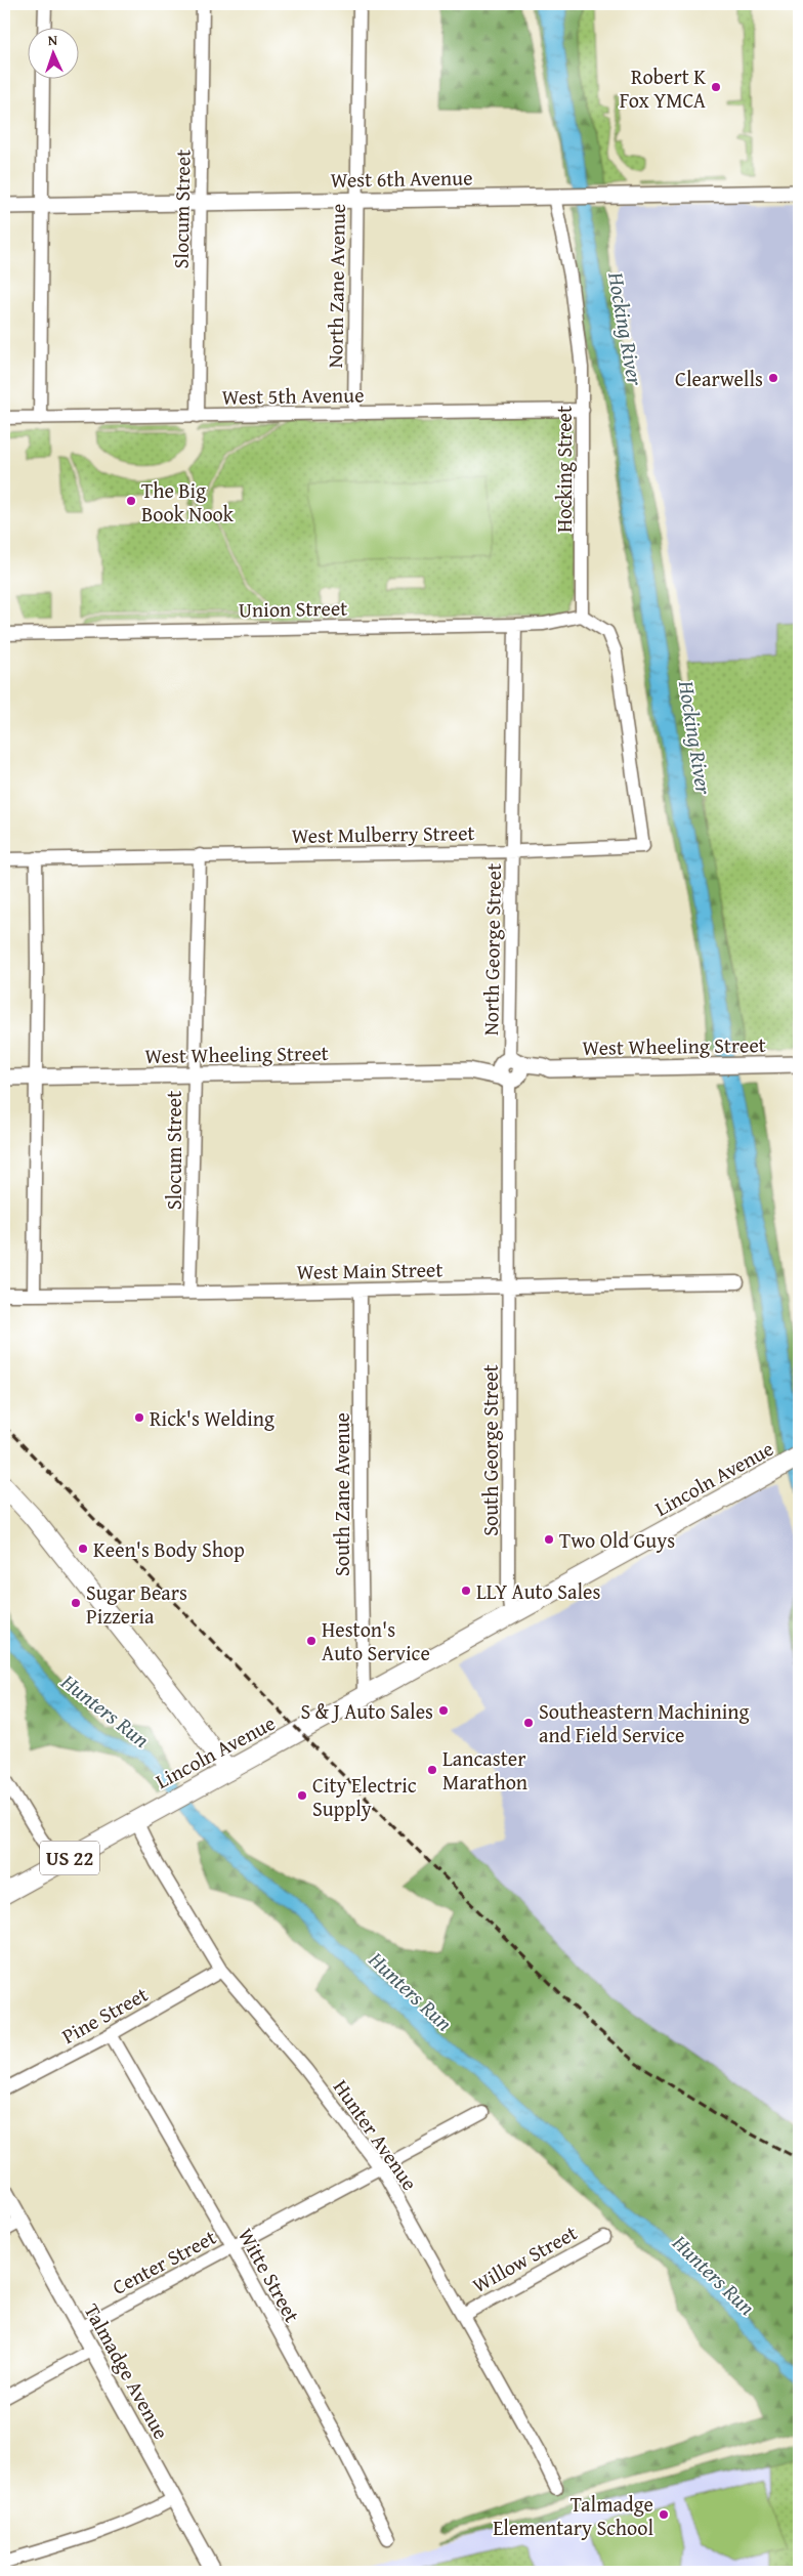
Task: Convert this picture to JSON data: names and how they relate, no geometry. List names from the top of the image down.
{
  "streets": {
    "main road": ["Lincoln Avenue", "US 22"],
    "street": [
      "West 6th Avenue",
      "Slocum Street",
      "North Zane Avenue",
      "West 5th Avenue",
      "Hocking Street",
      "Union Street",
      "West Mulberry Street",
      "North George Street",
      "West Wheeling Street",
      "West Main Street",
      "South George Street",
      "South Zane Avenue",
      "Pine Street",
      "Hunter Avenue",
      "Willow Street",
      "Center Street",
      "Witte Street",
      "Talmadge Avenue"
    ]
  },
  "crossings": [
    ["West 6th Avenue", "Slocum Street"],
    ["West 6th Avenue", "North Zane Avenue"],
    ["West 6th Avenue", "Hocking Street"],
    ["Slocum Street", "West 5th Avenue"],
    ["Slocum Street", "West Mulberry Street"],
    ["Slocum Street", "West Wheeling Street"],
    ["Slocum Street", "West Main Street"],
    ["North Zane Avenue", "West 5th Avenue"],
    ["West 5th Avenue", "Hocking Street"],
    ["Hocking Street", "Union Street"],
    ["Hocking Street", "West Mulberry Street"],
    ["Union Street", "West Mulberry Street"],
    ["Union Street", "North George Street"],
    ["West Mulberry Street", "North George Street"],
    ["North George Street", "West Wheeling Street"],
    ["North George Street", "West Main Street"],
    ["North George Street", "South George Street"],
    ["West Main Street", "South George Street"],
    ["West Main Street", "South Zane Avenue"],
    ["South George Street", "Lincoln Avenue"],
    ["Lincoln Avenue", "South Zane Avenue"],
    ["Lincoln Avenue", "Hunter Avenue"],
    ["Pine Street", "Hunter Avenue"],
    ["Pine Street", "Witte Street"],
    ["Hunter Avenue", "Willow Street"],
    ["Hunter Avenue", "Center Street"],
    ["Center Street", "Witte Street"],
    ["Center Street", "Talmadge Avenue"]
  ],
  "water": ["Hocking River", "Hunters Run"],
  "places": [
    "Robert K Fox YMCA",
    "Clearwells",
    "The Big Book Nook",
    "Rick's Welding",
    "Two Old Guys",
    "Keen's Body Shop",
    "LLY Auto Sales",
    "Sugar Bears Pizzeria",
    "Heston's Auto Service",
    "S & J Auto Sales",
    "Southeastern Machining and Field Service",
    "Lancaster Marathon",
    "City Electric Supply",
    "Talmadge Elementary School"
  ],
  "north": "top"
}
